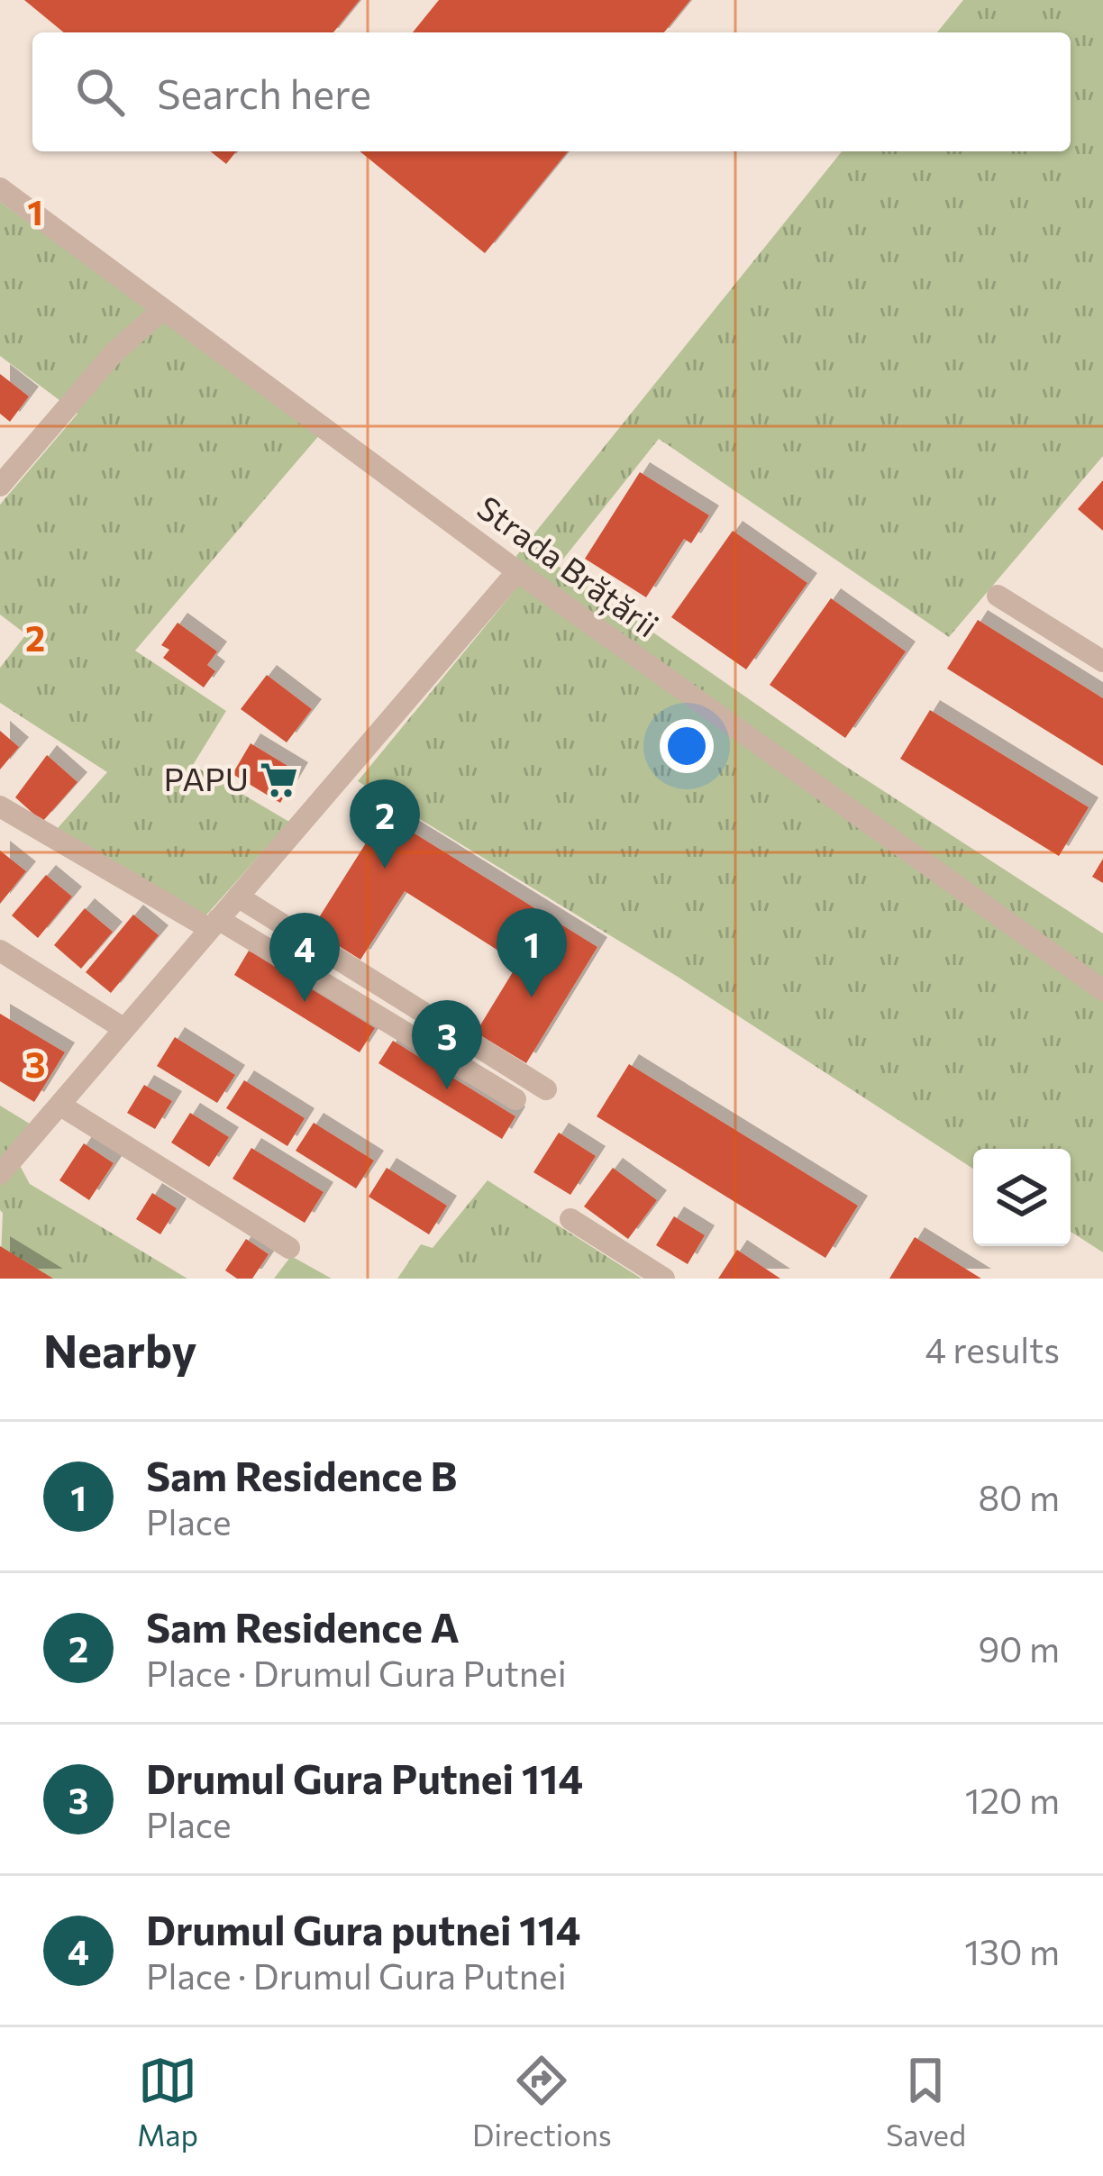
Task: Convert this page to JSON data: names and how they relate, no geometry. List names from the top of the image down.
{
  "streets": {
    "street": ["Strada Brățării"]
  },
  "places": {
    "supermarket": ["PAPU"]
  },
  "page": {
    "search": "Search here",
    "pins": [
      "2",
      "1",
      "4",
      "3"
    ],
    "heading": ["Nearby", "4 results"],
    "list": [
      {
        "mark": "1",
        "name": "Sam Residence B",
        "note": "Place",
        "value": "80 m"
      },
      {
        "mark": "2",
        "name": "Sam Residence A",
        "note": "Place · Drumul Gura Putnei",
        "value": "90 m"
      },
      {
        "mark": "3",
        "name": "Drumul Gura Putnei 114",
        "note": "Place",
        "value": "120 m"
      },
      {
        "mark": "4",
        "name": "Drumul Gura putnei 114",
        "note": "Place · Drumul Gura Putnei",
        "value": "130 m"
      }
    ],
    "nav": ["Map", "Directions", "Saved"]
  },
  "grid": {
    "rows": ["1", "2", "3"]
  }
}
